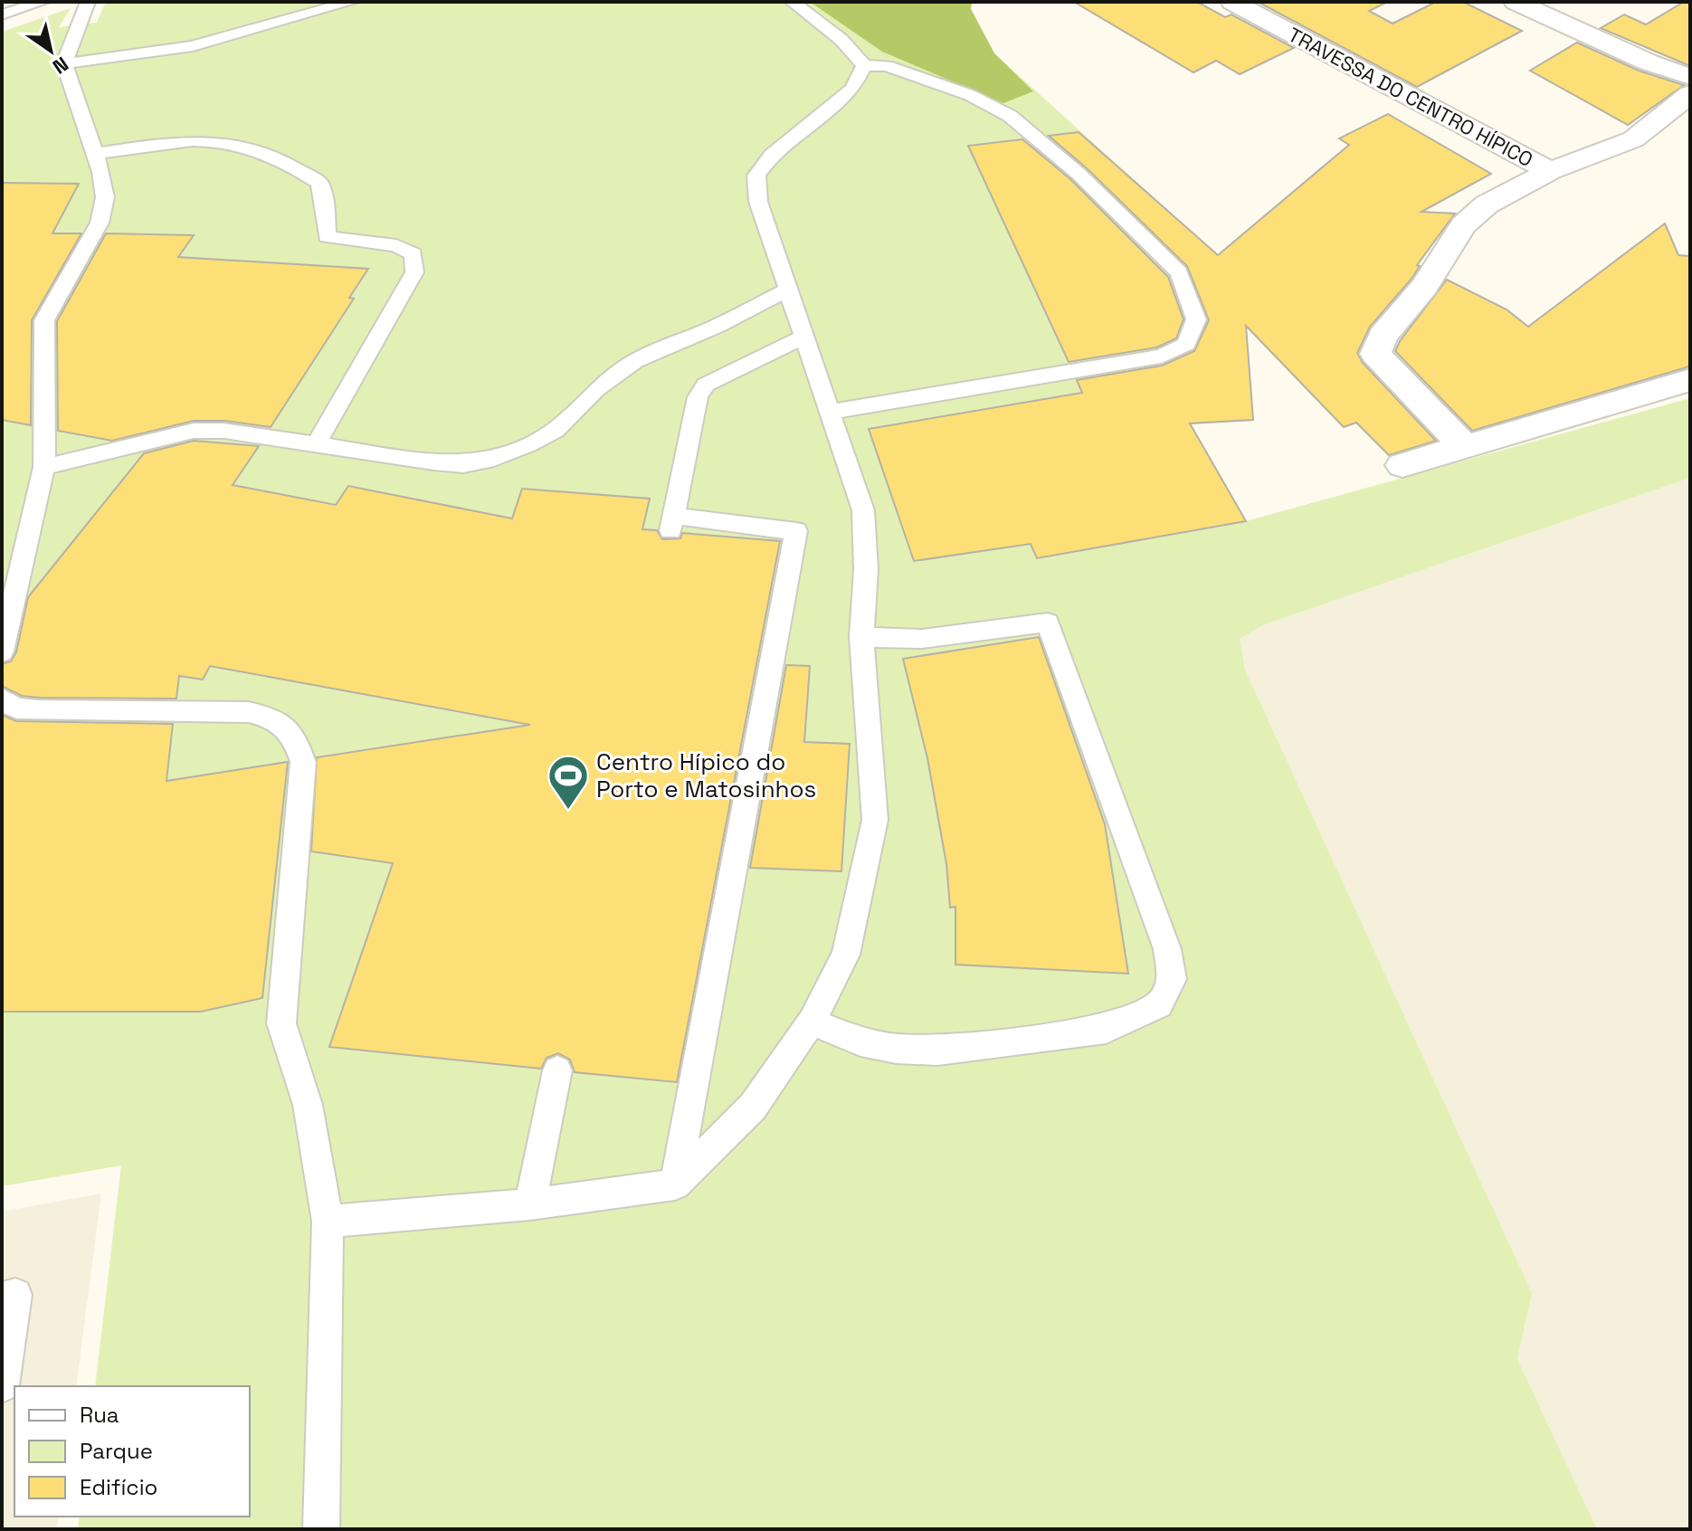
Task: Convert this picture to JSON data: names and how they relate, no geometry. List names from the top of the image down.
{
  "streets": {
    "street": ["TRAVESSA DO CENTRO HÍPICO"]
  },
  "places": {
    "sports": ["Centro Hípico do Porto e Matosinhos"]
  },
  "legend": ["Rua", "Parque", "Edifício"],
  "north": "bottom right"
}
